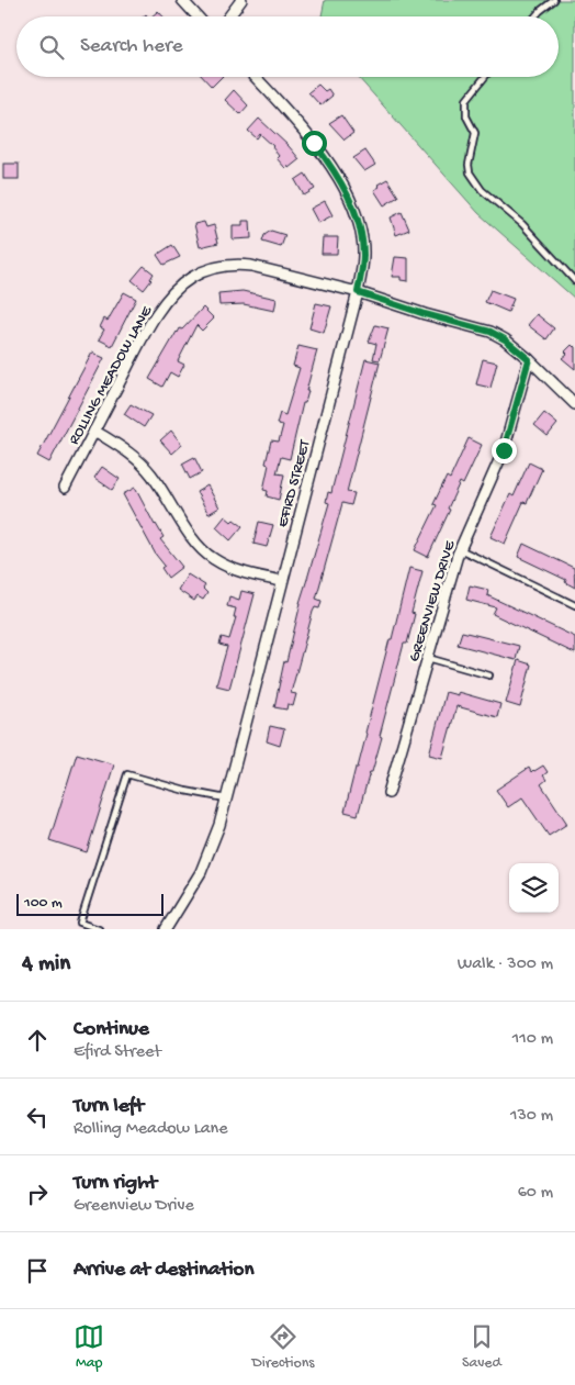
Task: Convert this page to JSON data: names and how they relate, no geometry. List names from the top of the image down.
{
  "streets": {
    "street": ["ROLLING MEADOW LANE", "EFIRD STREET", "GREENVIEW DRIVE"]
  },
  "crossings": [
    ["ROLLING MEADOW LANE", "EFIRD STREET"],
    ["ROLLING MEADOW LANE", "GREENVIEW DRIVE"]
  ],
  "scale_bar": "100 m",
  "page": {
    "search": "Search here",
    "scale": "100 m",
    "heading": ["4 min", "Walk · 300 m"],
    "list": [
      ["Continue", "Efird Street", "110 m"],
      ["Turn left", "Rolling Meadow Lane", "130 m"],
      ["Turn right", "Greenview Drive", "60 m"],
      "Arrive at destination"
    ],
    "nav": ["Map", "Directions", "Saved"]
  }
}
